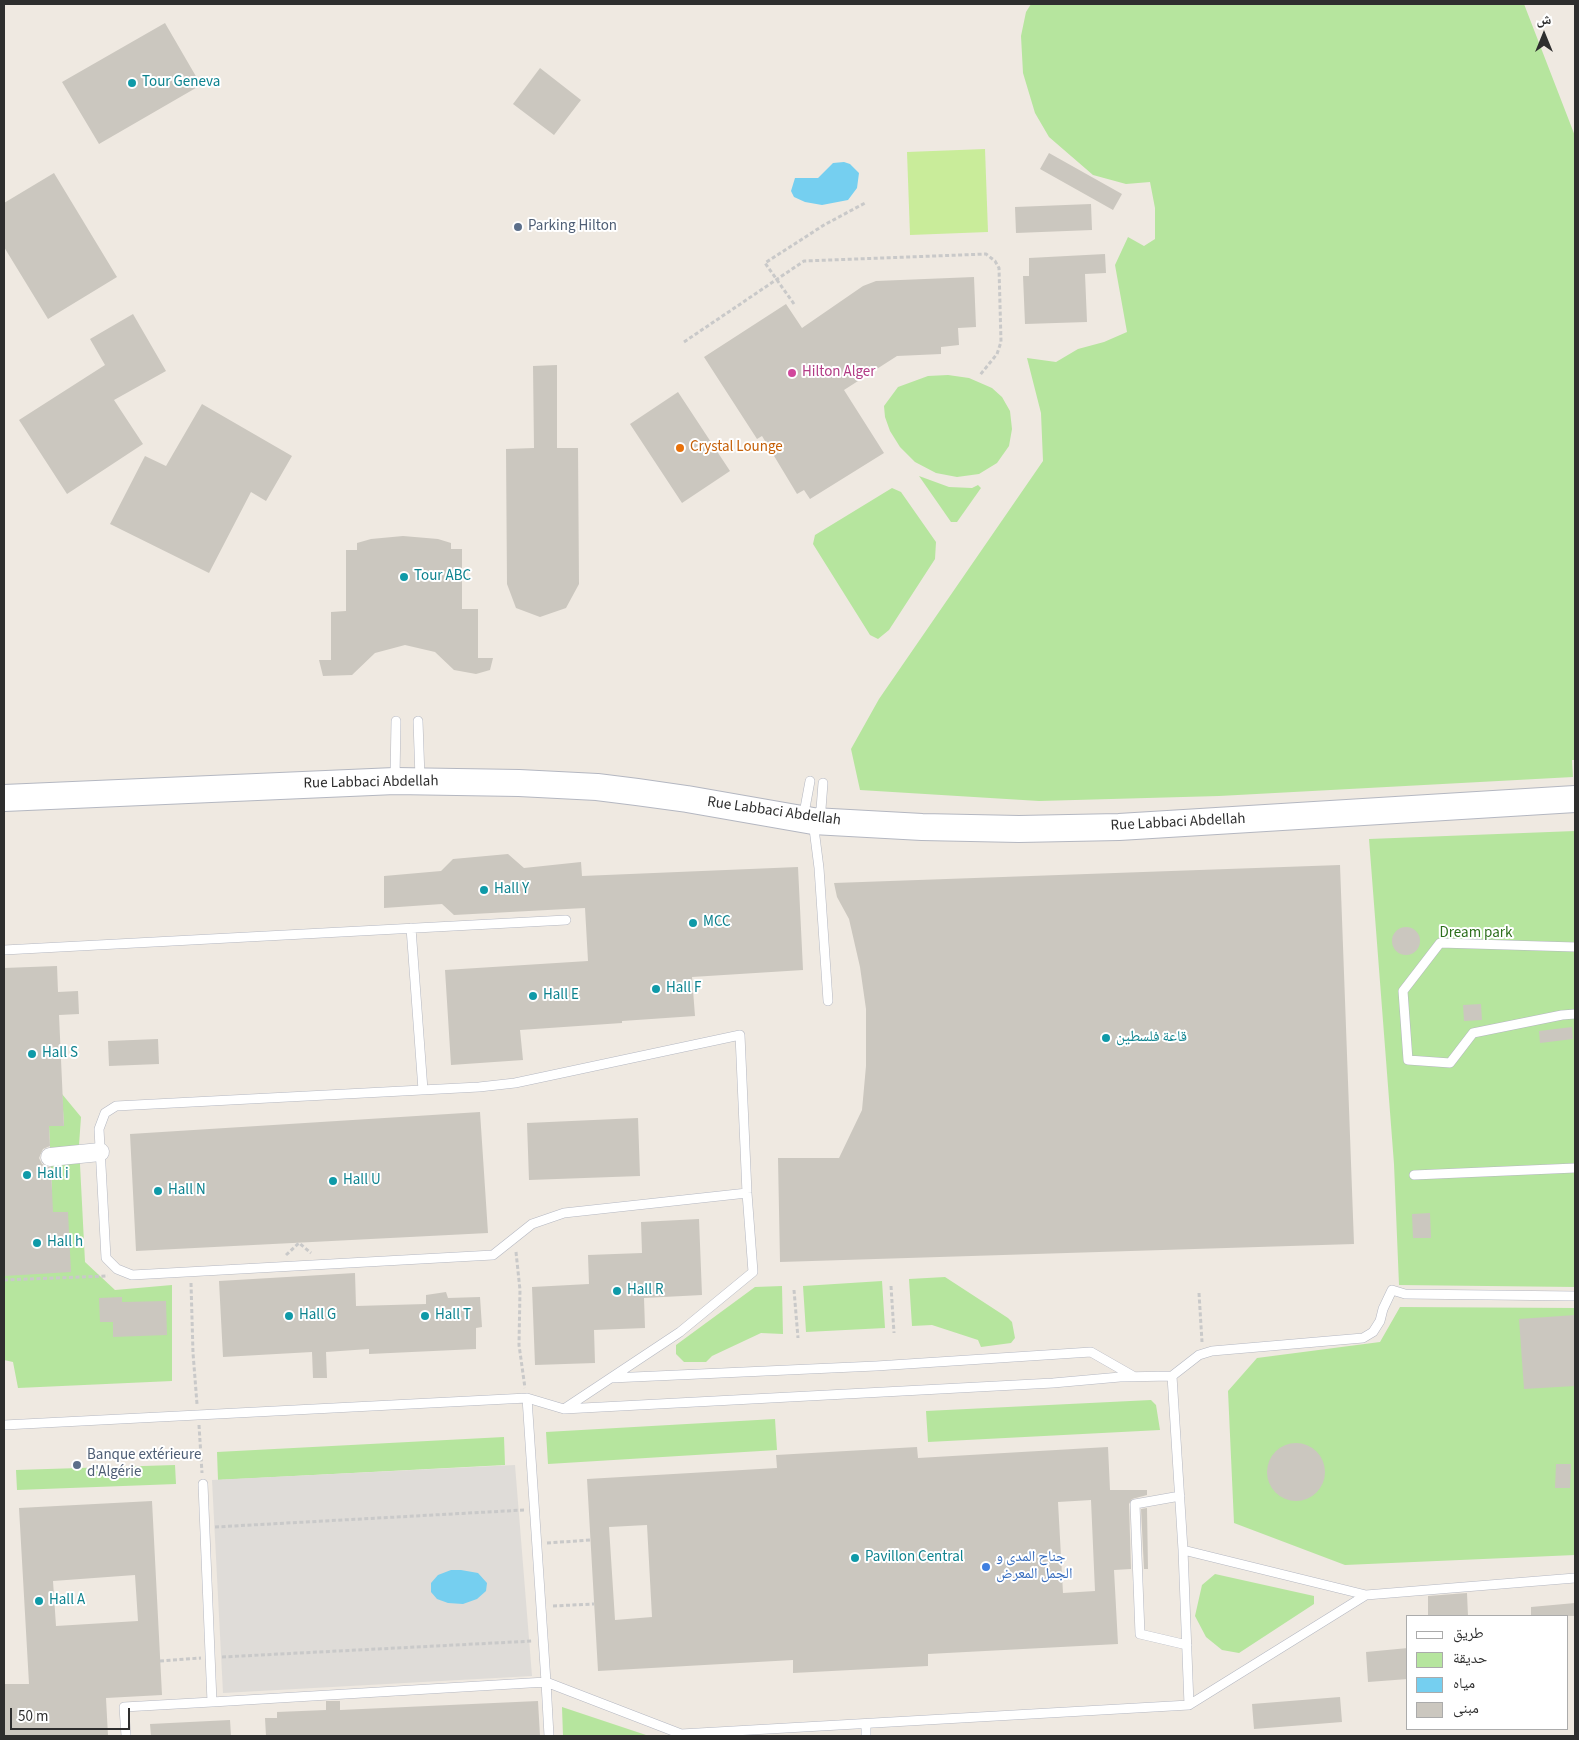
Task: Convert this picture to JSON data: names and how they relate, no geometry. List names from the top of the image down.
{
  "streets": {
    "street": ["Rue Labbaci Abdellah"]
  },
  "parks": ["Dream park"],
  "places": [
    "Tour Geneva",
    "Parking Hilton",
    "Hilton Alger",
    "Crystal Lounge",
    "Tour ABC",
    "Hall Y",
    "MCC",
    "Hall F",
    "Hall E",
    "قاعة فلسطين",
    "Hall S",
    "Hall i",
    "Hall U",
    "Hall N",
    "Hall h",
    "Hall R",
    "Hall G",
    "Hall T",
    "Banque extérieure d'Algérie",
    "Pavillon Central",
    "جناح المدى و الجمل المعرض",
    "Hall A"
  ],
  "legend": [
    "طريق",
    "حديقة",
    "مياه",
    "مبنى"
  ],
  "scale_bar": "50 m",
  "north": "top"
}
